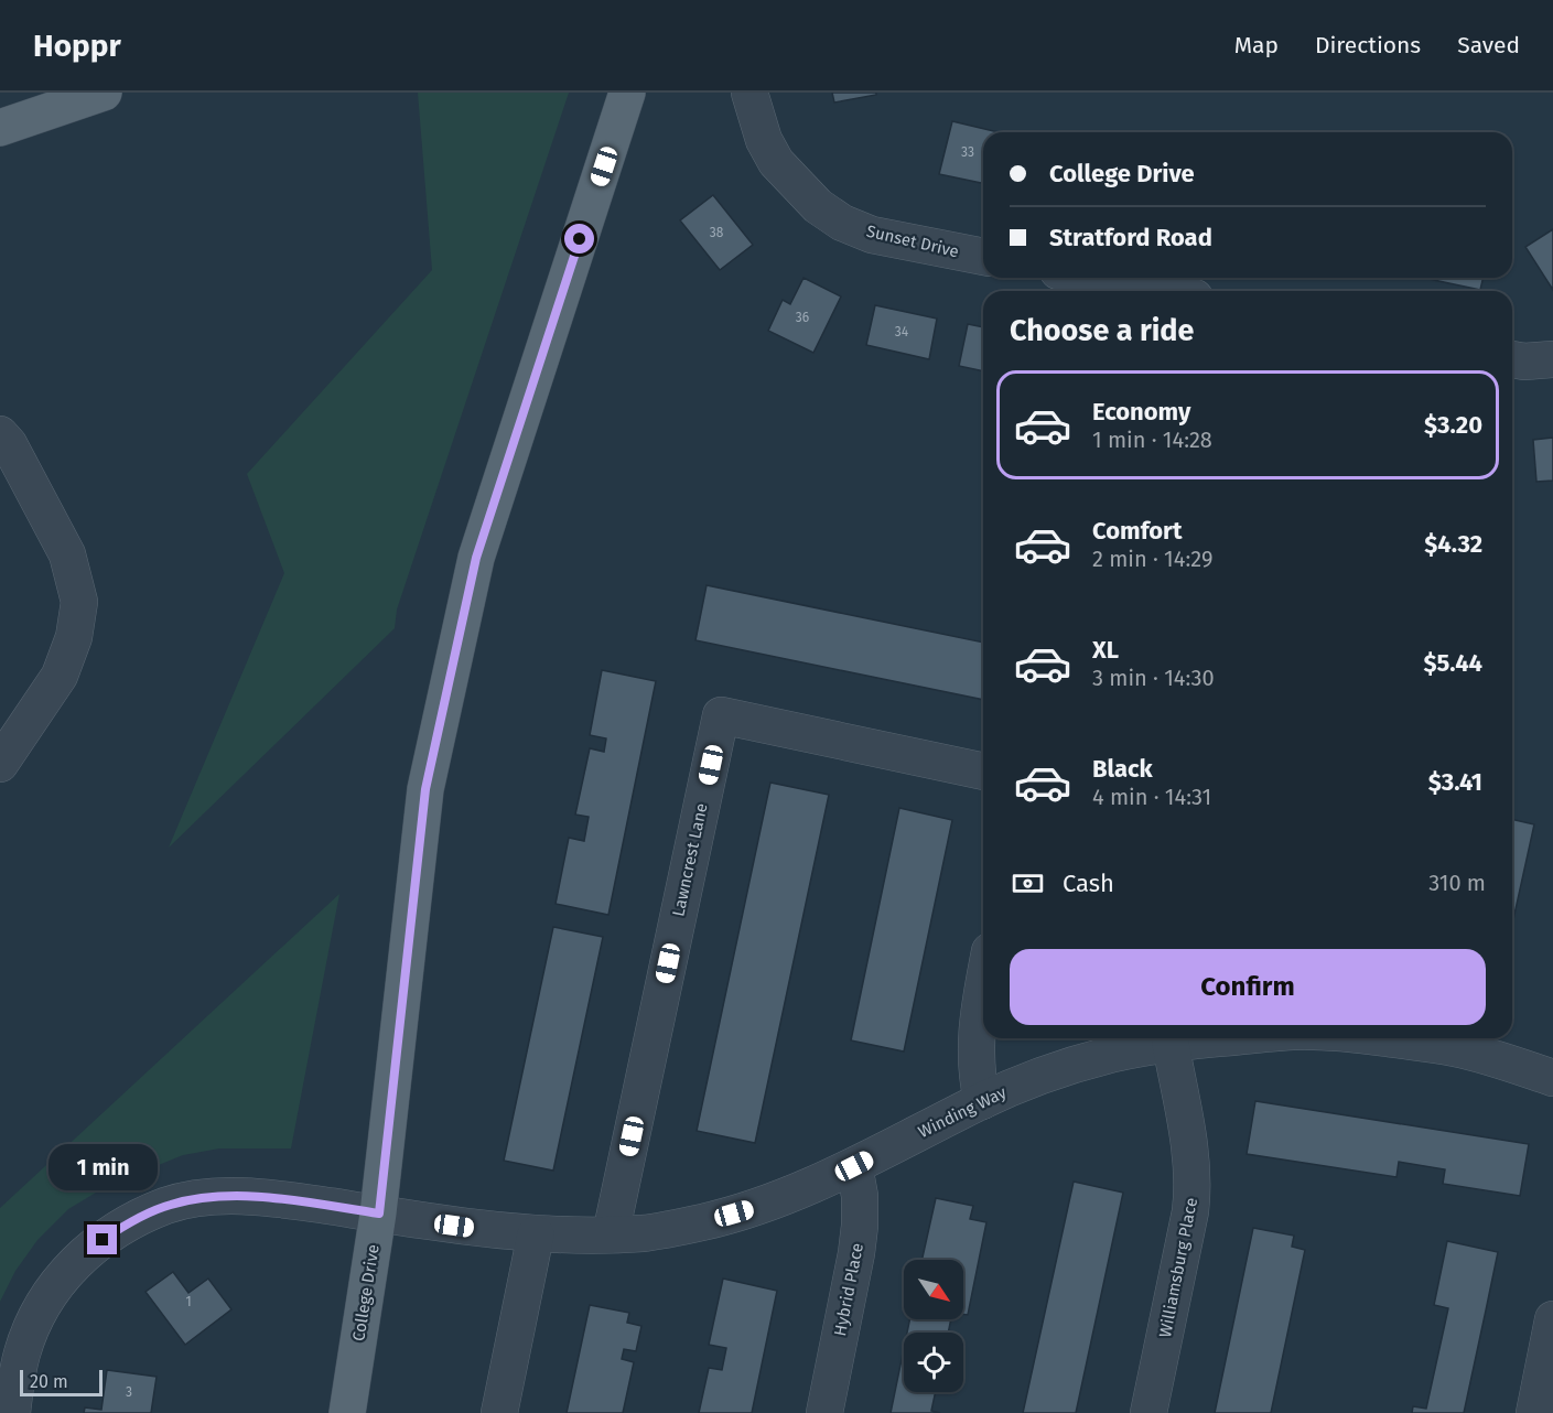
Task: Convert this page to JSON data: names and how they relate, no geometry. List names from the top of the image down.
{
  "streets": {
    "main road": ["College Drive"],
    "street": [
      "Sunset Drive",
      "Lawncrest Lane",
      "Winding Way",
      "Williamsburg Place",
      "Hybrid Place"
    ]
  },
  "crossings": [
    ["Lawncrest Lane", "Winding Way"],
    ["Winding Way", "Williamsburg Place"],
    ["Winding Way", "Hybrid Place"],
    ["Winding Way", "College Drive"]
  ],
  "house_numbers": [
    "33",
    "38",
    "36",
    "34",
    "1",
    "3"
  ],
  "scale_bar": "20 m",
  "north": "bottom right",
  "page": {
    "header": "Hoppr",
    "nav": ["Map", "Directions", "Saved"],
    "banner": ["College Drive", "Stratford Road"],
    "heading": "Choose a ride",
    "list": [
      {
        "name": "Economy",
        "note": "1 min · 14:28",
        "value": "$3.20"
      },
      {
        "name": "Comfort",
        "note": "2 min · 14:29",
        "value": "$4.32"
      },
      {
        "name": "XL",
        "note": "3 min · 14:30",
        "value": "$5.44"
      },
      {
        "name": "Black",
        "note": "4 min · 14:31",
        "value": "$3.41"
      }
    ],
    "pay": ["Cash", "310 m"],
    "buttons": "Confirm",
    "bubble": "1 min",
    "scale": "20 m"
  }
}
